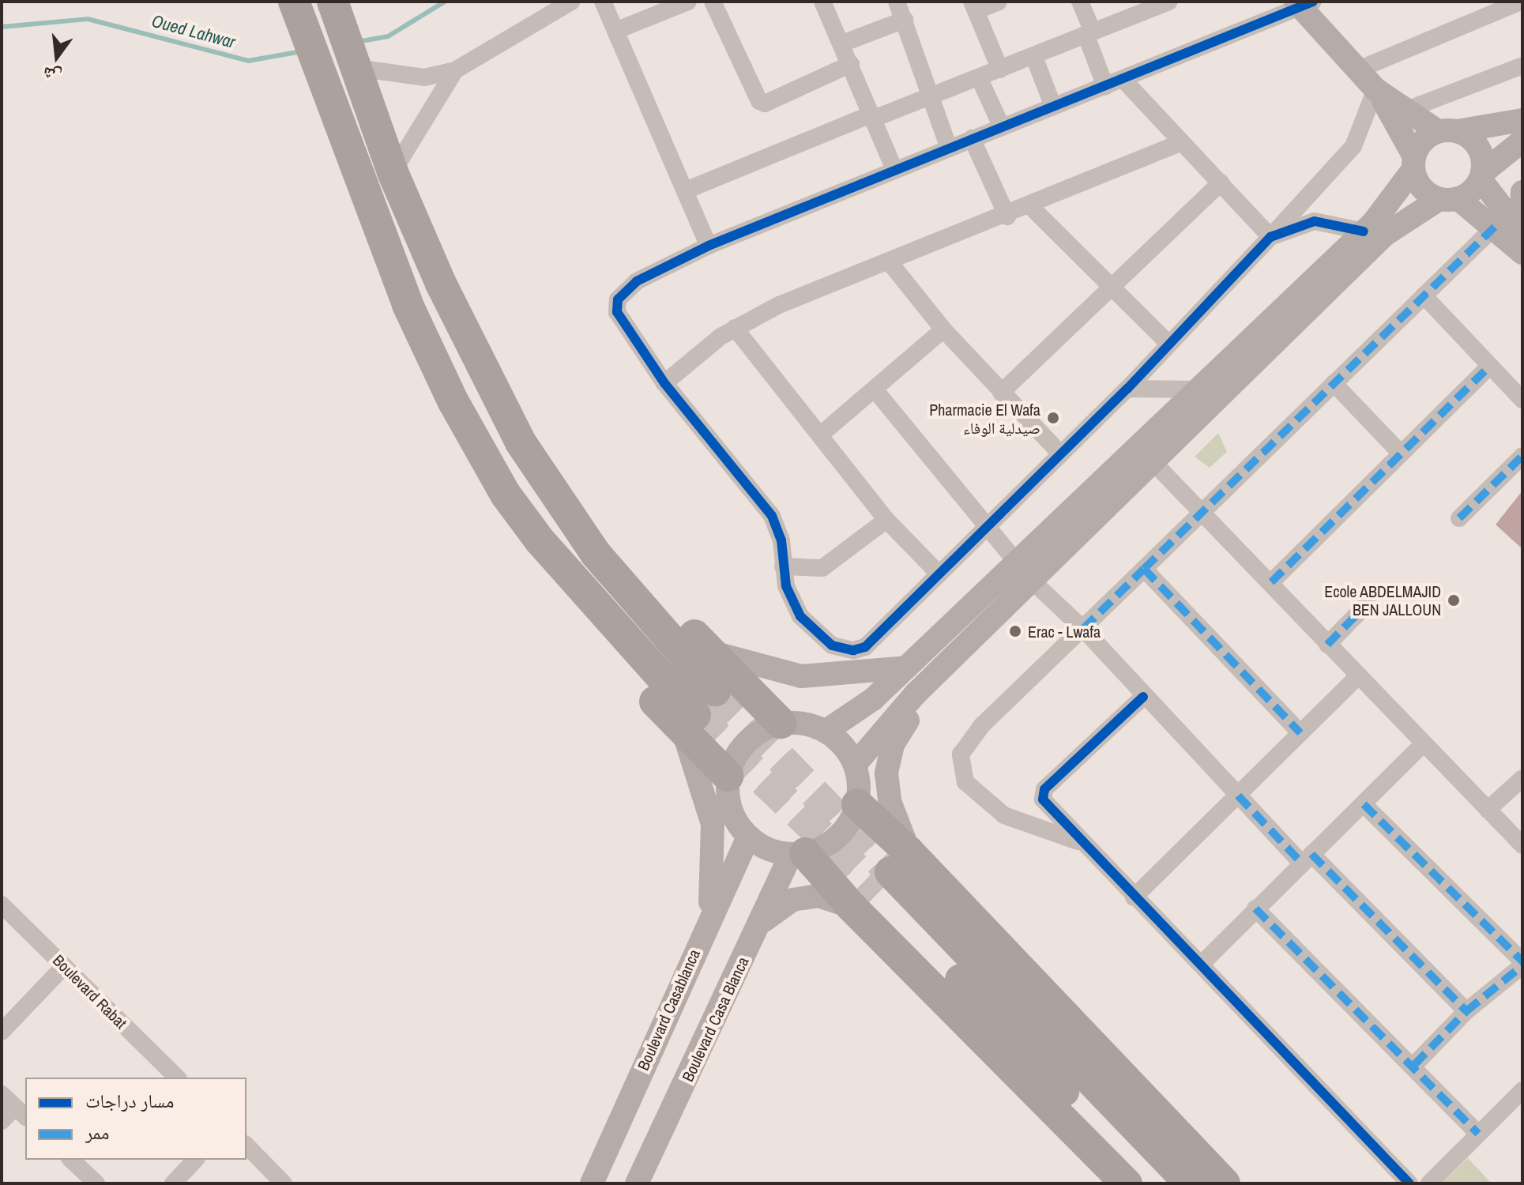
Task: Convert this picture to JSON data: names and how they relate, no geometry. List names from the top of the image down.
{
  "streets": {
    "main road": ["Boulevard Casablanca", "Boulevard Casa Blanca"],
    "street": ["Boulevard Rabat"]
  },
  "crossings": [
    ["Boulevard Casablanca", "Boulevard Casa Blanca"]
  ],
  "water": ["Oued Lahwar"],
  "places": ["Pharmacie El Wafa صيدلية الوفاء", "Ecole ABDELMAJID BEN JALLOUN", "Erac - Lwafa"],
  "legend": ["مسار دراجات", "ممر"],
  "north": "bottom"
}
